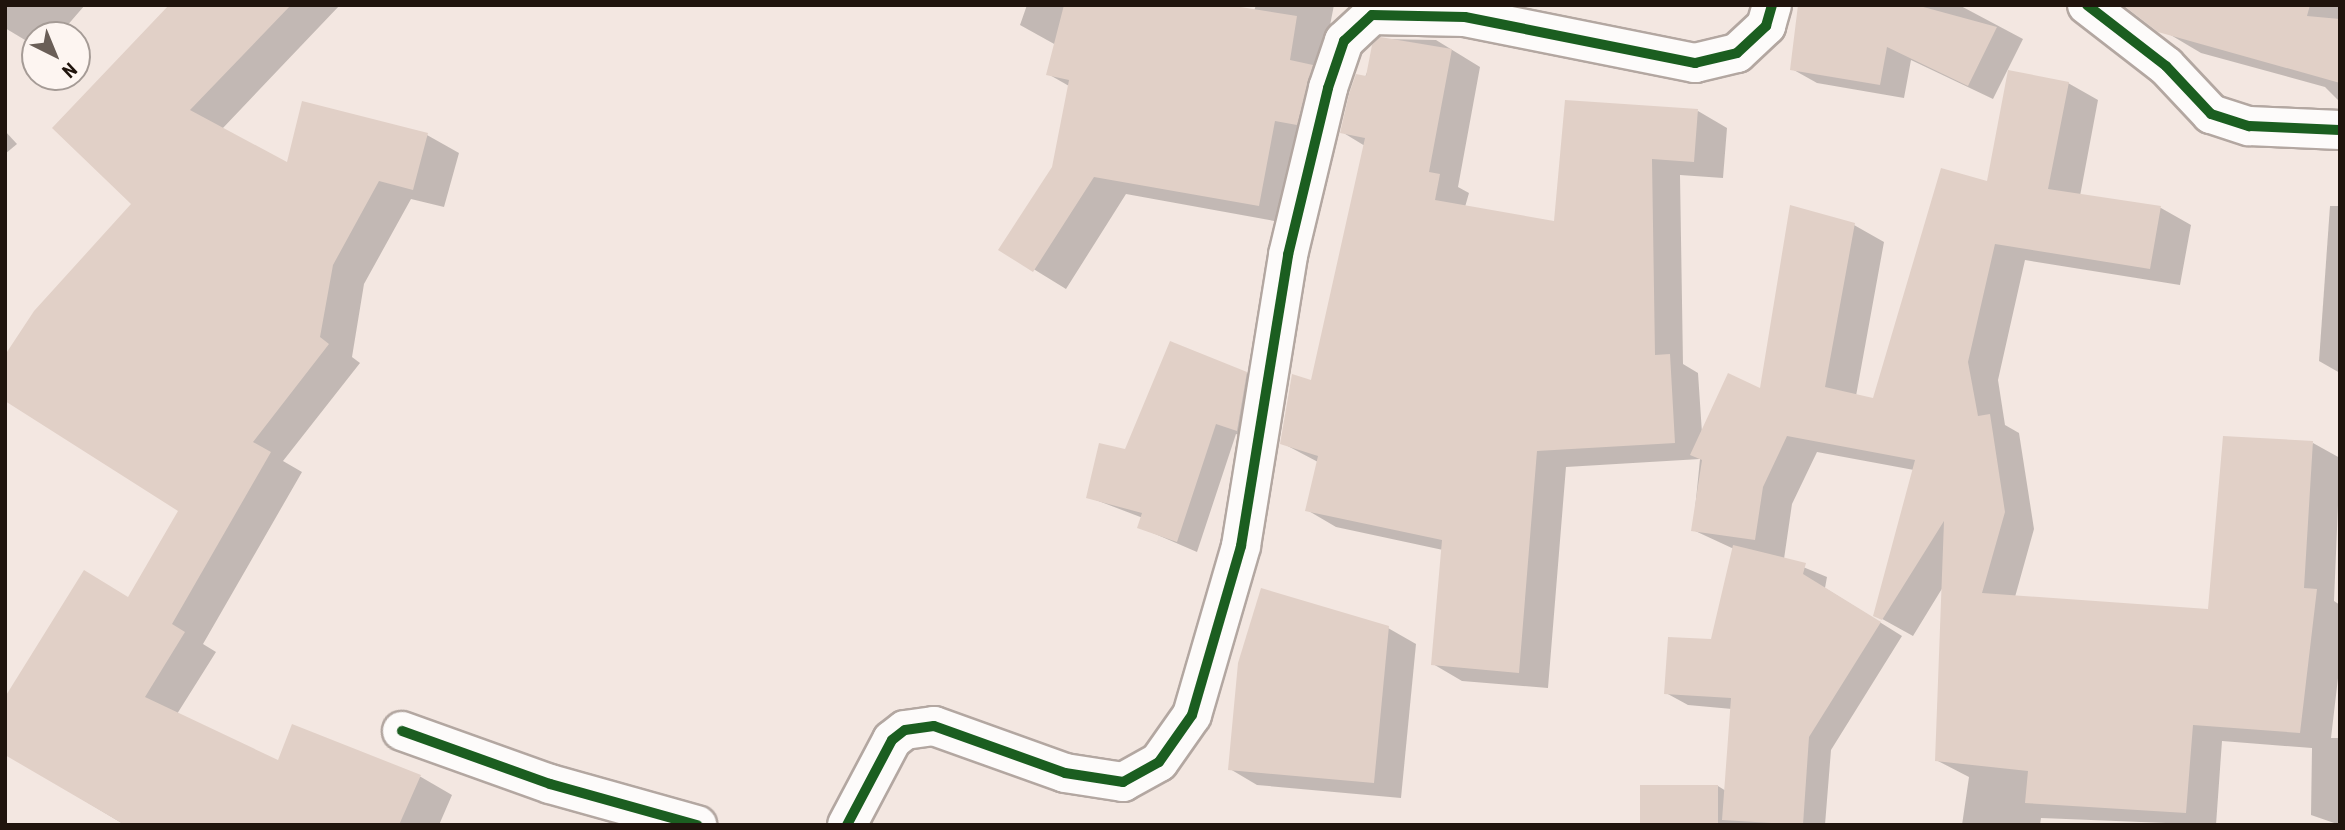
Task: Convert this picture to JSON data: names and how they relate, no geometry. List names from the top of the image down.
{
  "north": "bottom right"
}
